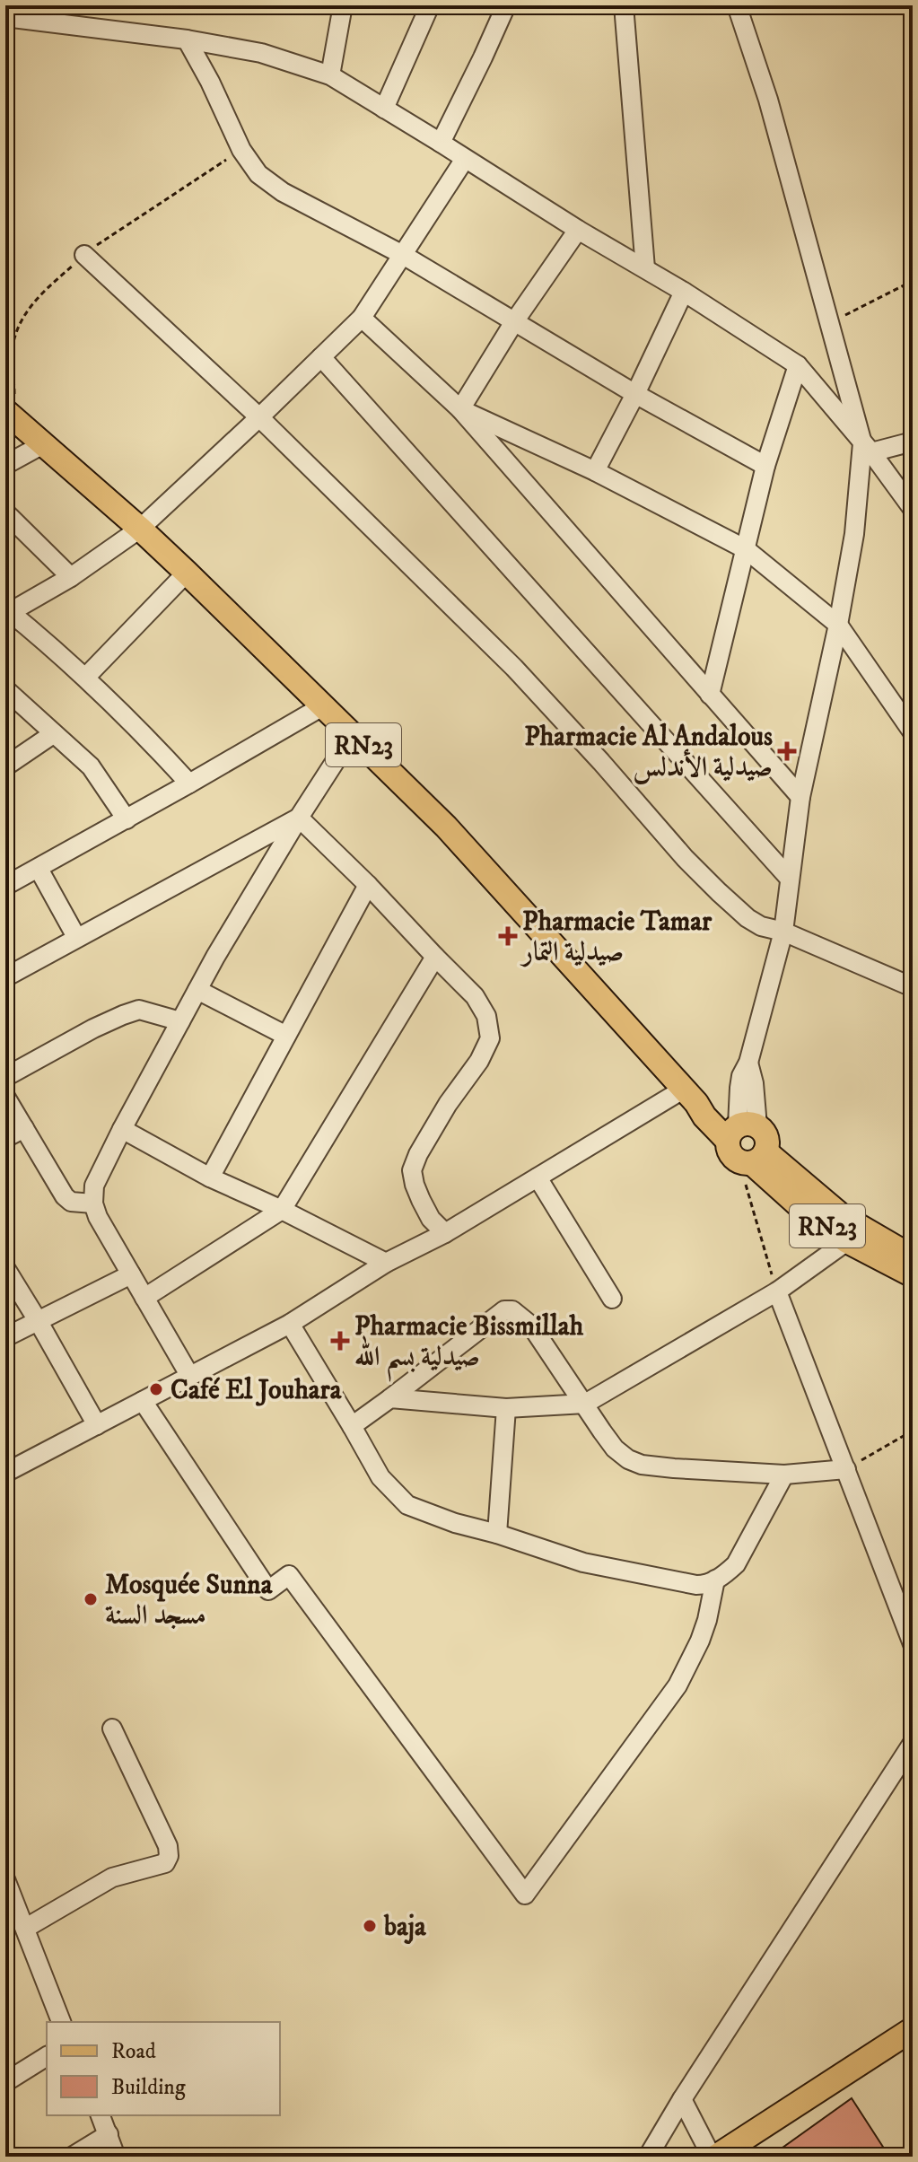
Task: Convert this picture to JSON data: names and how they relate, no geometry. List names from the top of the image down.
{
  "streets": {
    "main road": ["RN23"]
  },
  "places": {
    "health": ["Pharmacie Al Andalous صيدلية الأندلس", "Pharmacie Tamar صيدلية التمار", "Pharmacie Bissmillah صيدلية بسم الله"],
    "other": ["Café El Jouhara", "Mosquée Sunna مسجد السنة", "baja"]
  },
  "legend": ["Road", "Building"]
}
